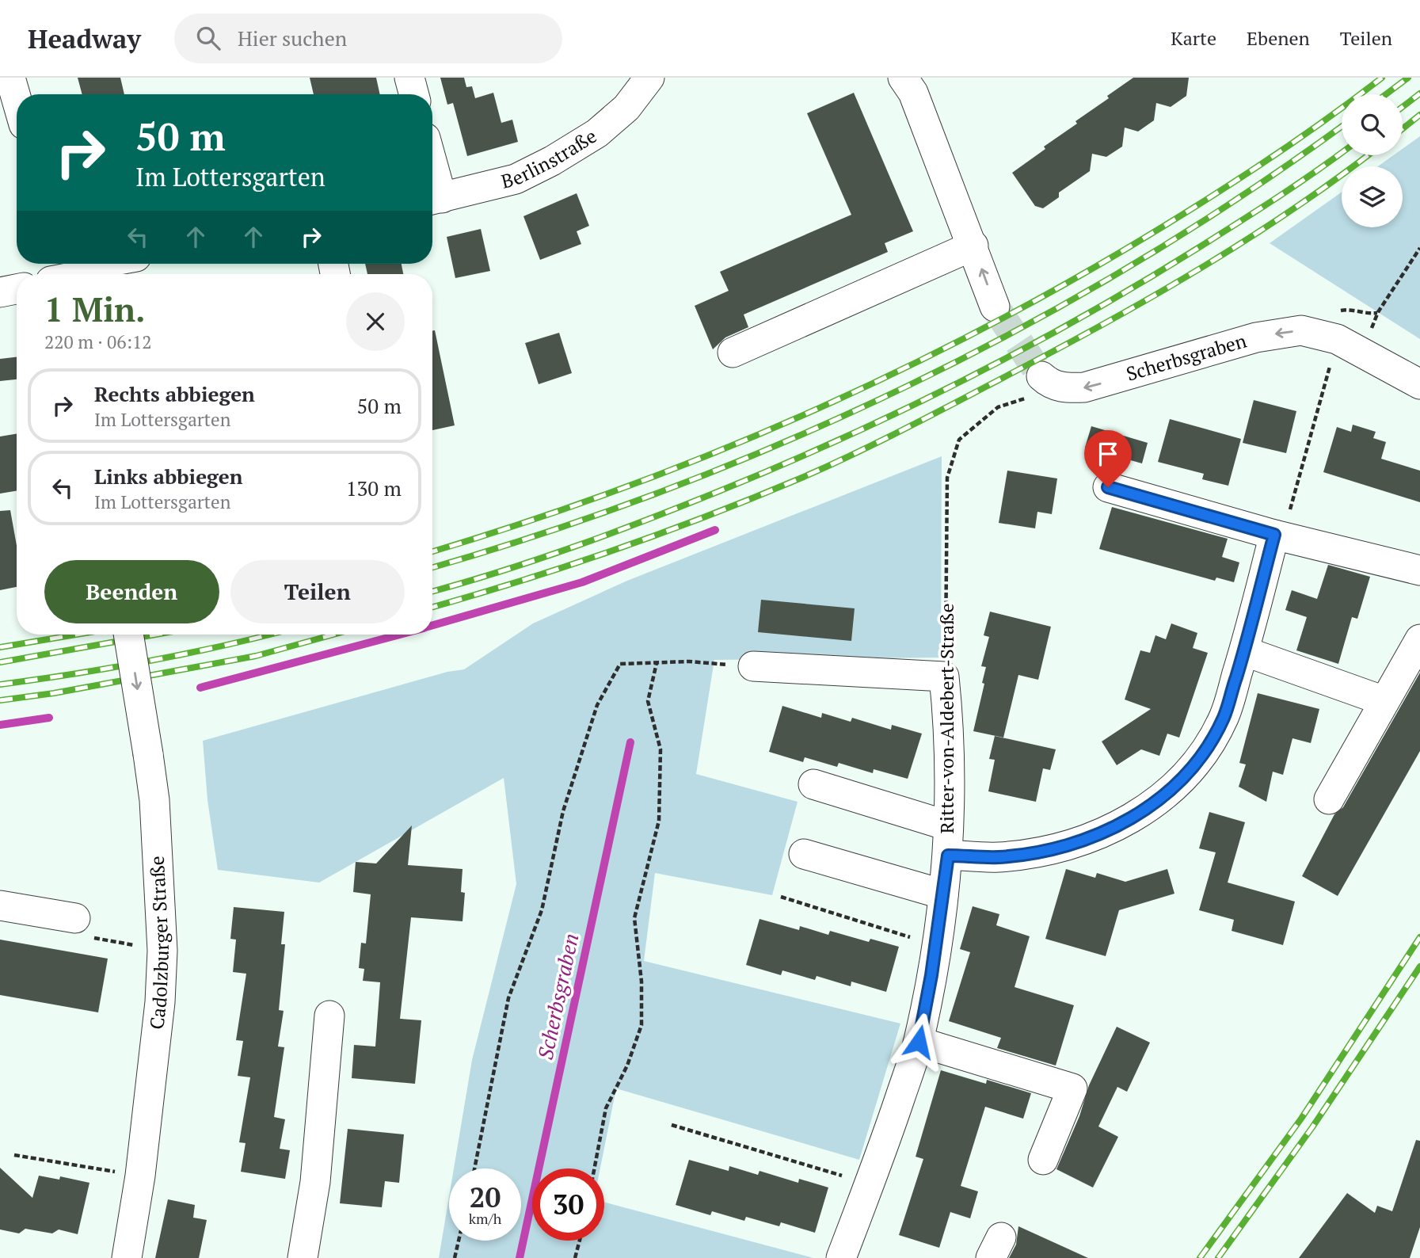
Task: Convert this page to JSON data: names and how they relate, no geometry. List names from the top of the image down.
{
  "streets": {
    "street": [
      "Berlinstraße",
      "Scherbsgraben",
      "Ritter-von-Aldebert-Straße",
      "Cadolzburger Straße"
    ]
  },
  "crossings": [
    ["Scherbsgraben", "Ritter-von-Aldebert-Straße"]
  ],
  "one_way": ["Cadolzburger Straße"],
  "water": ["Scherbsgraben"],
  "page": {
    "header": "Headway",
    "search": "Hier suchen",
    "nav": ["Karte", "Ebenen", "Teilen"],
    "turn": ["50 m", "Im Lottersgarten"],
    "heading": ["1 Min.", "220 m · 06:12"],
    "list": [
      {
        "name": "Rechts abbiegen",
        "note": "Im Lottersgarten",
        "value": "50 m"
      },
      {
        "name": "Links abbiegen",
        "note": "Im Lottersgarten",
        "value": "130 m"
      }
    ],
    "buttons": ["Beenden", "Teilen"],
    "speed": "20 km/h",
    "limit": "30"
  }
}
